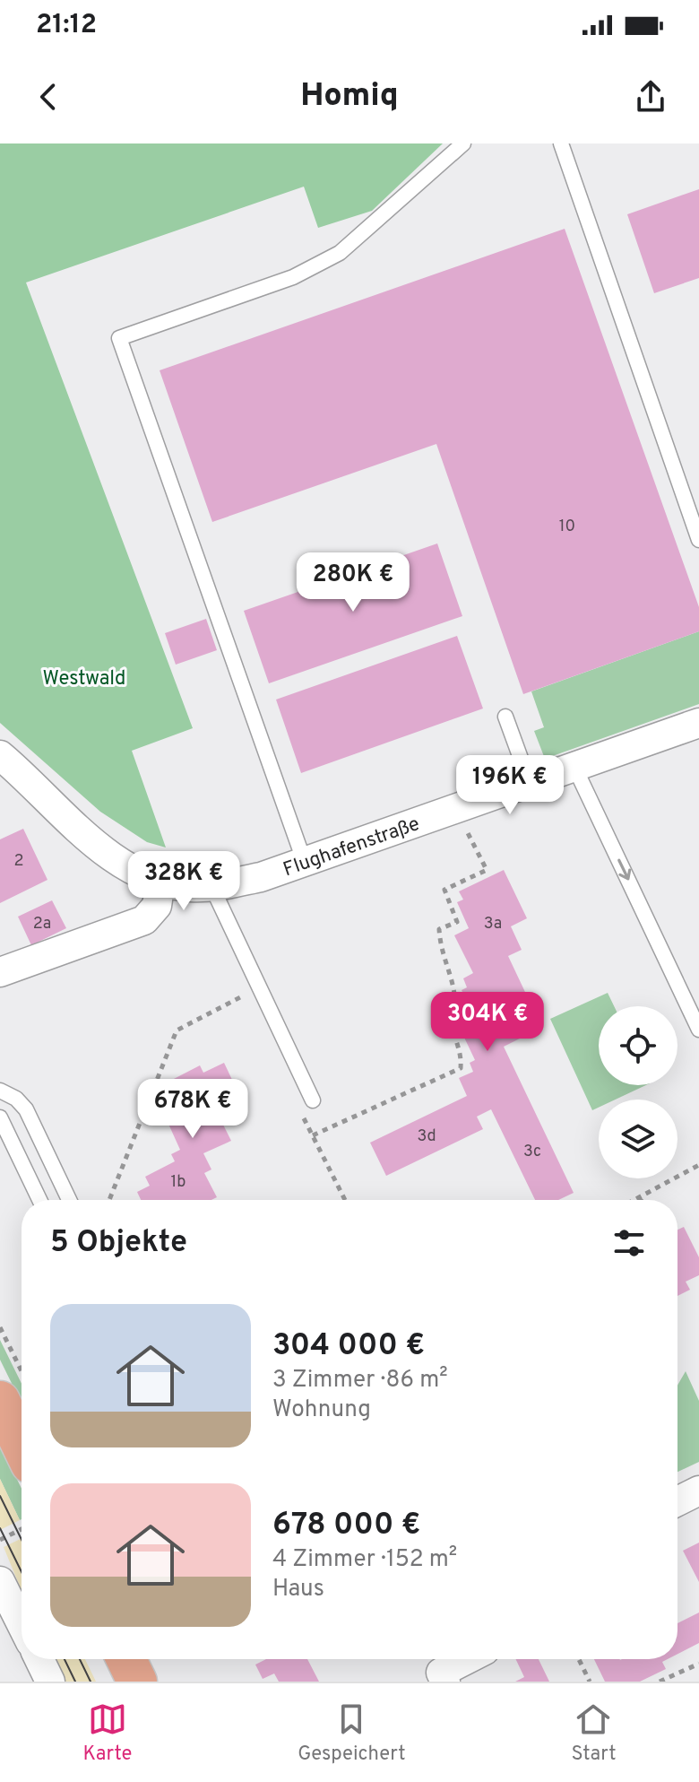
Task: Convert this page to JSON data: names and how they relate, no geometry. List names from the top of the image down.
{
  "streets": {
    "street": ["Flughafenstraße"]
  },
  "parks": ["Westwald"],
  "house_numbers": [
    "10",
    "2",
    "2a",
    "3a",
    "3d",
    "3c",
    "1b"
  ],
  "page": {
    "status": "21:12",
    "header": "Homiq",
    "price": [
      "280K €",
      "196K €",
      "328K €",
      "304K €",
      "678K €"
    ],
    "heading": "5 Objekte",
    "list": [
      {
        "name": "304 000 €",
        "note": "3 Zimmer · 86 m² · Wohnung"
      },
      {
        "name": "678 000 €",
        "note": "4 Zimmer · 152 m² · Haus"
      }
    ],
    "tabs": ["Karte", "Gespeichert", "Start"]
  }
}
